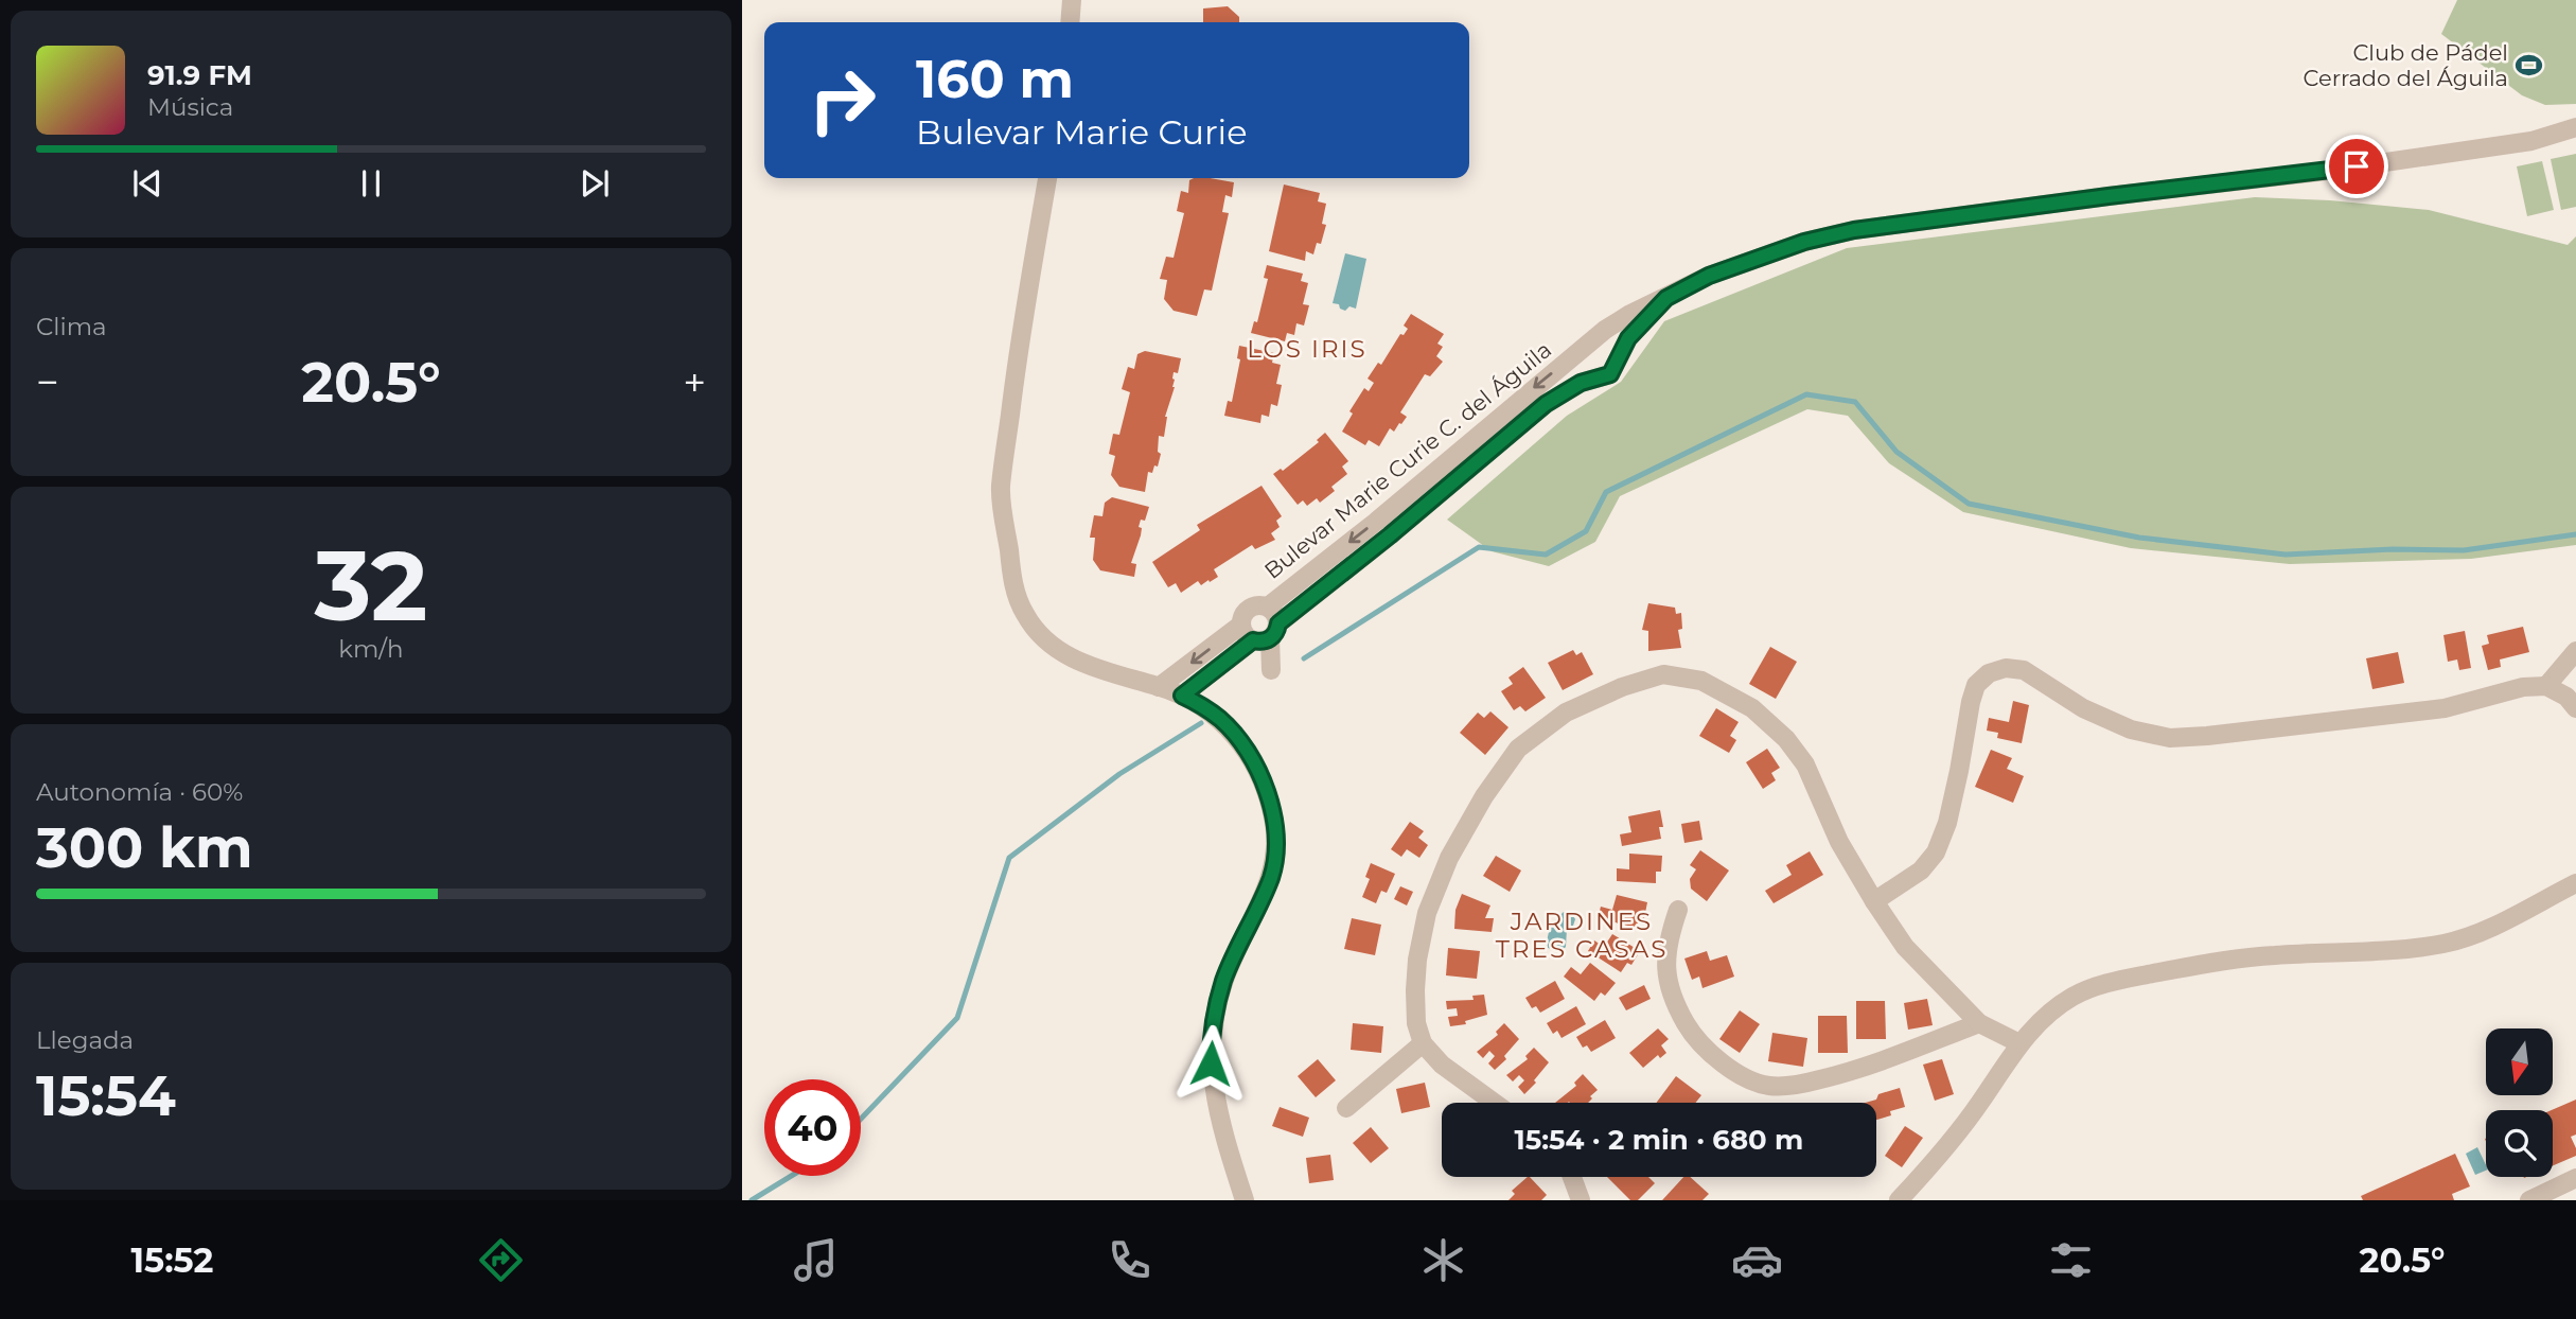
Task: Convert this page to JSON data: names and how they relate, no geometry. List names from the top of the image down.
{
  "streets": {
    "street": ["Bulevar Marie Curie C. del Águila"]
  },
  "districts": ["LOS IRIS", "JARDINES TRES CASAS"],
  "places": {
    "sports": ["Club de Pádel Cerrado del Águila"]
  },
  "north": "bottom",
  "page": {
    "turn": ["160 m", "Bulevar Marie Curie"],
    "song": ["91.9 FM", "Música"],
    "tile": [
      "Clima",
      ["32", "km/h"],
      ["Autonomía · 60%", "300 km"],
      ["Llegada", "15:54"]
    ],
    "heat": ["−", "20.5°", "+"],
    "limit": "40",
    "trip": "15:54 · 2 min · 680 m",
    "tabs": ["15:52", "20.5°"]
  }
}
